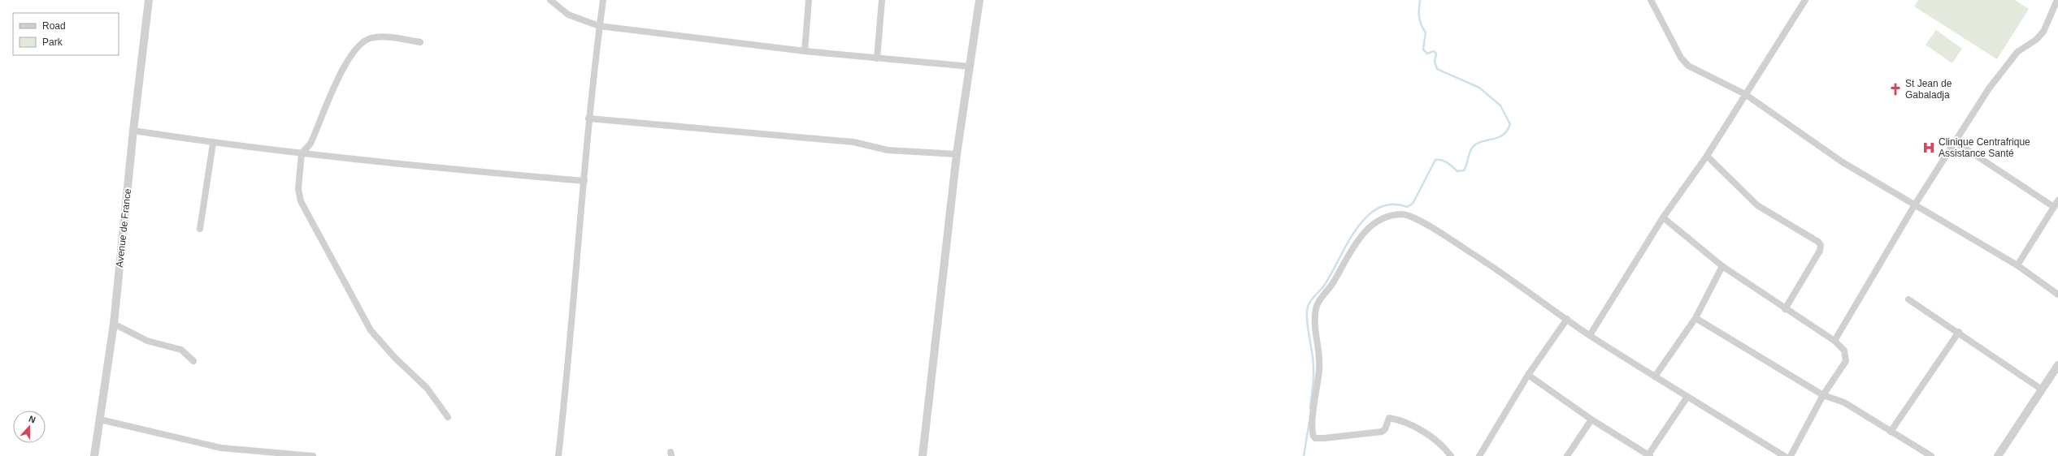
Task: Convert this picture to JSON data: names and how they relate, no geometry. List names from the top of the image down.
{
  "streets": {
    "street": ["Avenue de France"]
  },
  "places": {
    "church": ["St Jean de Gabaladja"],
    "hospital": ["Clinique Centrafrique Assistance Santé"]
  },
  "legend": ["Road", "Park"],
  "north": "top"
}
